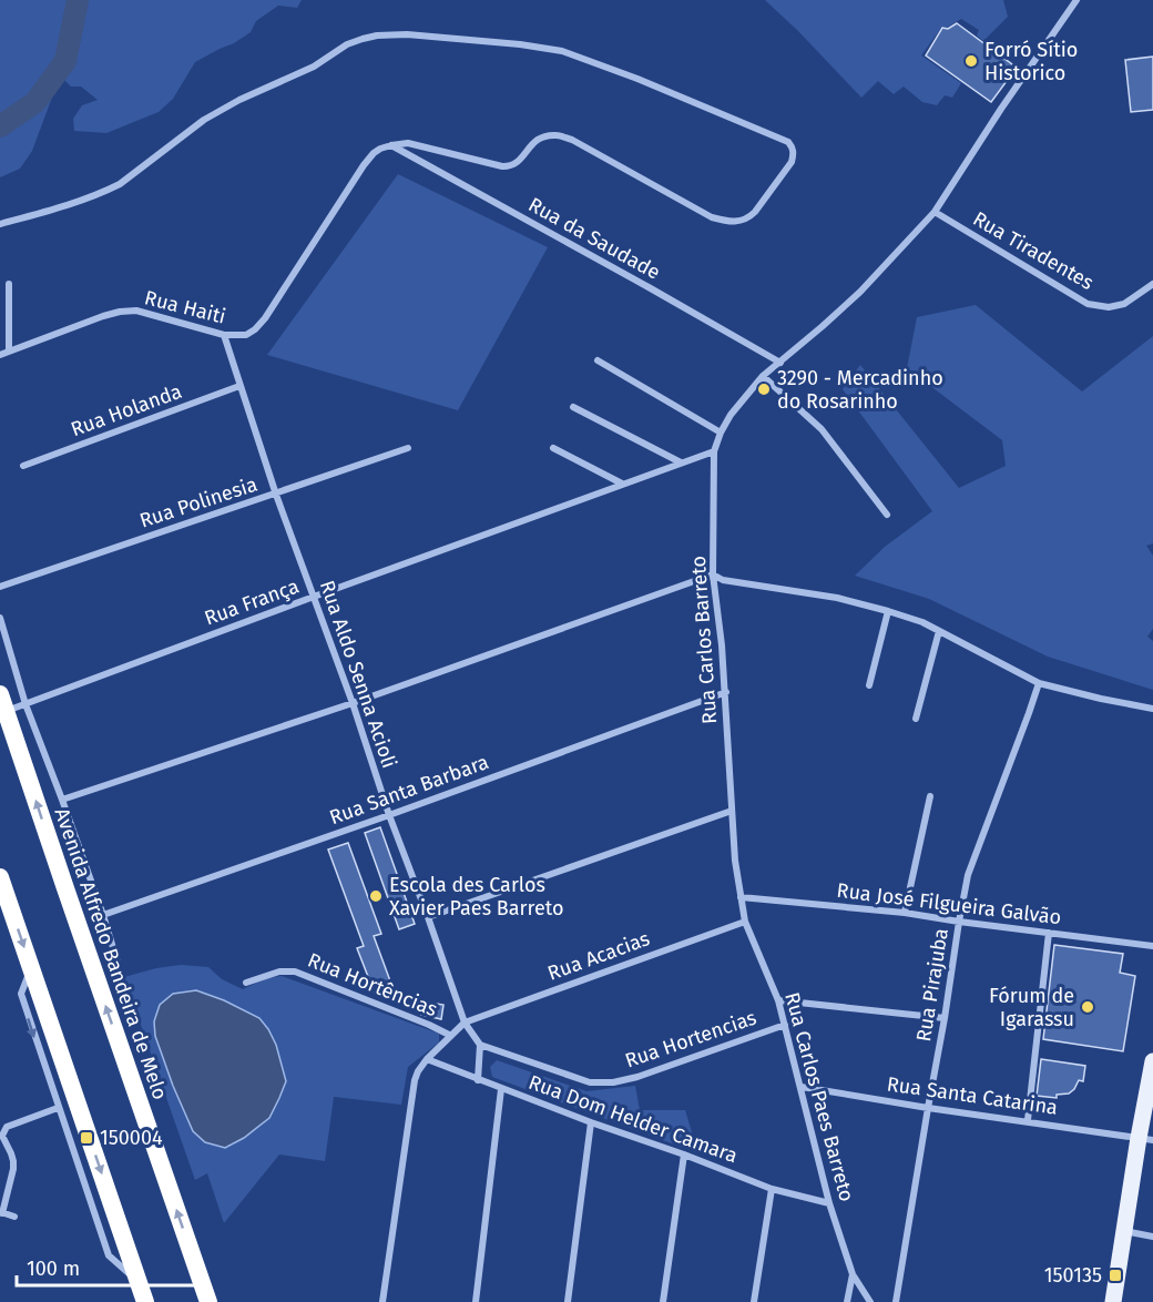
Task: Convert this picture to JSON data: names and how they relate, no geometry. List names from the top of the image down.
{
  "streets": {
    "highway": ["Avenida Alfredo Bandeira de Melo"],
    "street": [
      "Rua da Saudade",
      "Rua Tiradentes",
      "Rua Haiti",
      "Rua Holanda",
      "Rua Polinesia",
      "Rua França",
      "Rua Carlos Barreto",
      "Rua Aldo Senna Acioli",
      "Rua Santa Barbara",
      "Rua José Filgueira Galvão",
      "Rua Acacias",
      "Rua Hortências",
      "Rua Pirajuba",
      "Rua Hortencias",
      "Rua Santa Catarina",
      "Rua Carlos Paes Barreto",
      "Rua Dom Helder Camara"
    ]
  },
  "crossings": [
    ["Rua da Saudade", "Rua Haiti"],
    ["Rua da Saudade", "Rua Carlos Barreto"],
    ["Rua Tiradentes", "Rua Carlos Barreto"],
    ["Rua Haiti", "Rua Aldo Senna Acioli"],
    ["Rua Holanda", "Rua Aldo Senna Acioli"],
    ["Rua Polinesia", "Rua Aldo Senna Acioli"],
    ["Rua França", "Rua Carlos Barreto"],
    ["Rua França", "Rua Aldo Senna Acioli"],
    ["Rua França", "Avenida Alfredo Bandeira de Melo"],
    ["Rua Carlos Barreto", "Rua Santa Barbara"],
    ["Rua Carlos Barreto", "Rua José Filgueira Galvão"],
    ["Rua Carlos Barreto", "Rua Carlos Paes Barreto"],
    ["Rua Aldo Senna Acioli", "Rua Santa Barbara"],
    ["Rua Aldo Senna Acioli", "Rua Acacias"],
    ["Rua José Filgueira Galvão", "Rua Pirajuba"],
    ["Rua José Filgueira Galvão", "Rua Carlos Paes Barreto"],
    ["Rua Acacias", "Rua Carlos Paes Barreto"],
    ["Rua Pirajuba", "Rua Santa Catarina"],
    ["Rua Hortencias", "Rua Carlos Paes Barreto"],
    ["Rua Santa Catarina", "Rua Carlos Paes Barreto"],
    ["Rua Carlos Paes Barreto", "Rua Dom Helder Camara"]
  ],
  "places": {
    "other": [
      "Forró Sítio Historico",
      "3290 - Mercadinho do Rosarinho",
      "Escola des Carlos Xavier Paes Barreto",
      "Fórum de Igarassu"
    ],
    "transit": ["150004", "150135"]
  },
  "scale_bar": "100 m"
}
